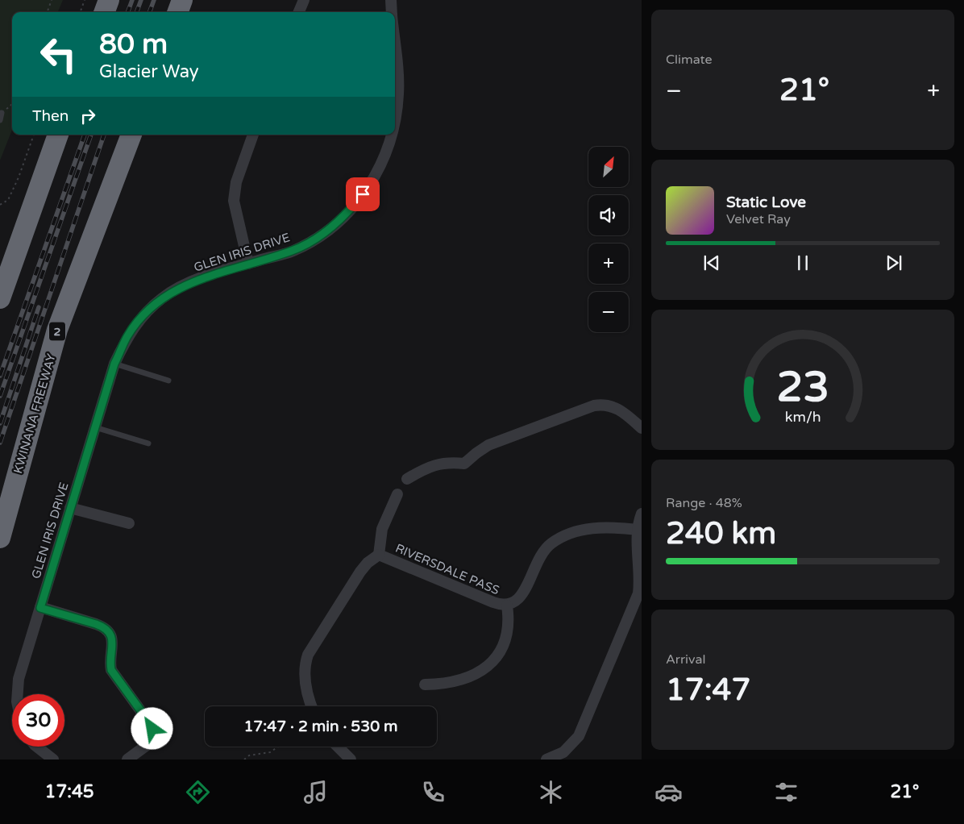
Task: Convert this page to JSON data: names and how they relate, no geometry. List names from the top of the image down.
{
  "streets": {
    "highway": ["2", "KWINANA FREEWAY"],
    "street": ["GLEN IRIS DRIVE", "RIVERSDALE PASS"]
  },
  "north": "top right",
  "page": {
    "tile": [
      "Climate",
      ["Range · 48%", "240 km"],
      ["Arrival", "17:47"]
    ],
    "turn": ["80 m", "Glacier Way"],
    "heat": ["−", "21°", "+"],
    "then": "Then",
    "map_buttons": ["+", "−"],
    "song": ["Static Love", "Velvet Ray"],
    "limit": "30",
    "trip": "17:47 · 2 min · 530 m",
    "tabs": ["17:45", "21°"],
    "gauge": ["23", "km/h"]
  }
}
